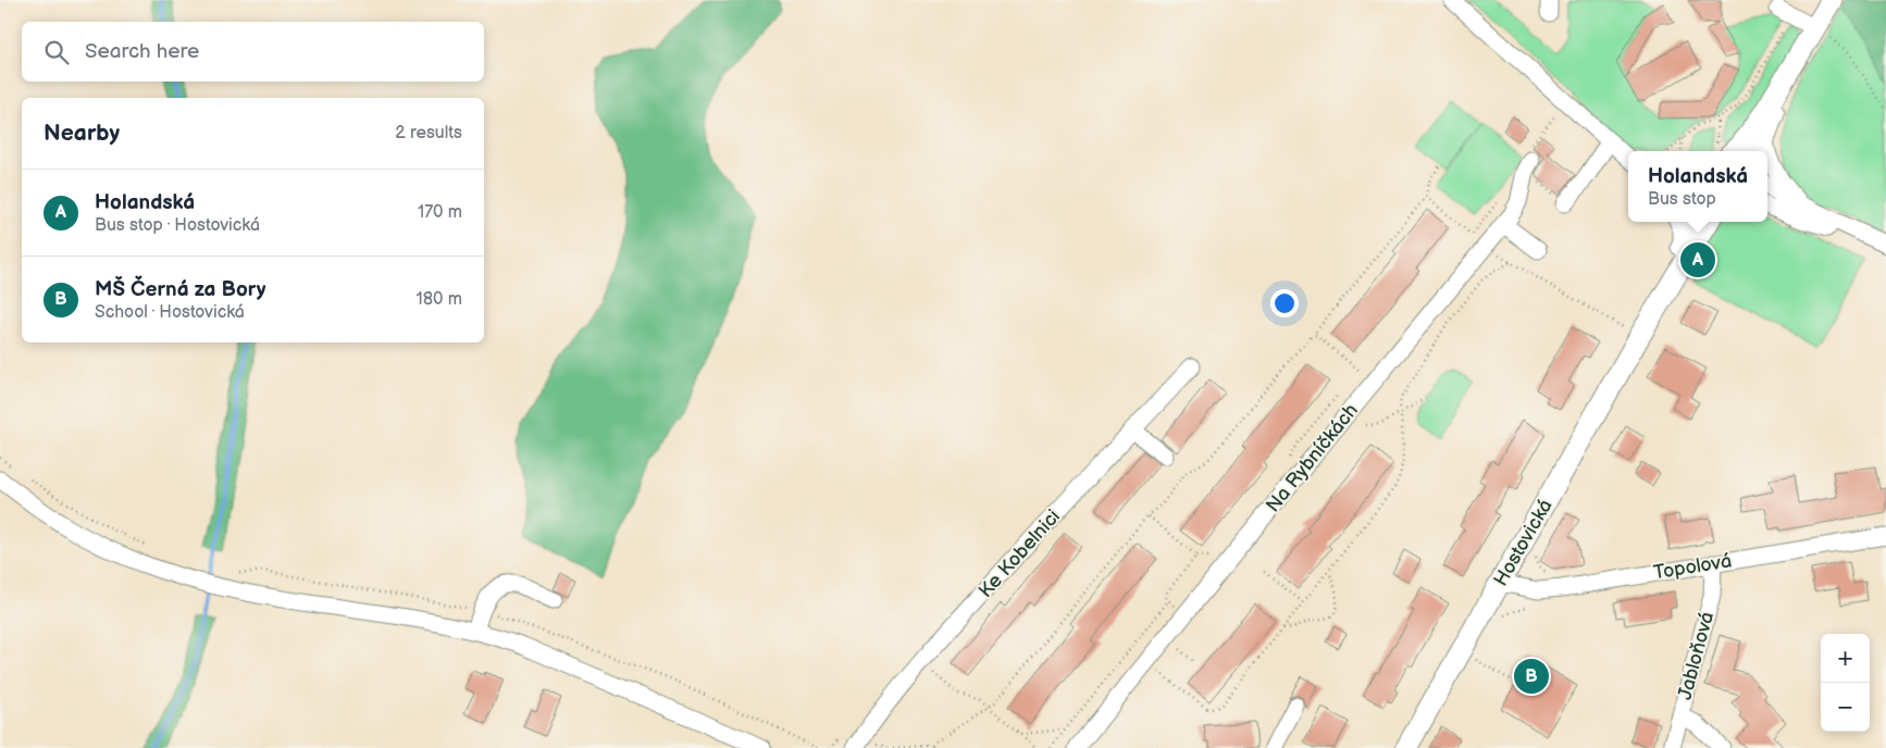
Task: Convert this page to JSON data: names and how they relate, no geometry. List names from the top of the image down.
{
  "streets": {
    "main road": ["Hostovická"],
    "street": [
      "Na Rybníčkách",
      "Ke Kobelnici",
      "Topolová",
      "Jabloňová"
    ]
  },
  "crossings": [
    ["Hostovická", "Topolová"],
    ["Topolová", "Jabloňová"]
  ],
  "page": {
    "search": "Search here",
    "heading": ["Nearby", "2 results"],
    "popup": ["Holandská", "Bus stop"],
    "list": [
      {
        "mark": "A",
        "name": "Holandská",
        "note": "Bus stop · Hostovická",
        "value": "170 m"
      },
      {
        "mark": "B",
        "name": "MŠ Černá za Bory",
        "note": "School · Hostovická",
        "value": "180 m"
      }
    ],
    "pins": ["A", "B"],
    "map_buttons": ["+", "−"]
  }
}
